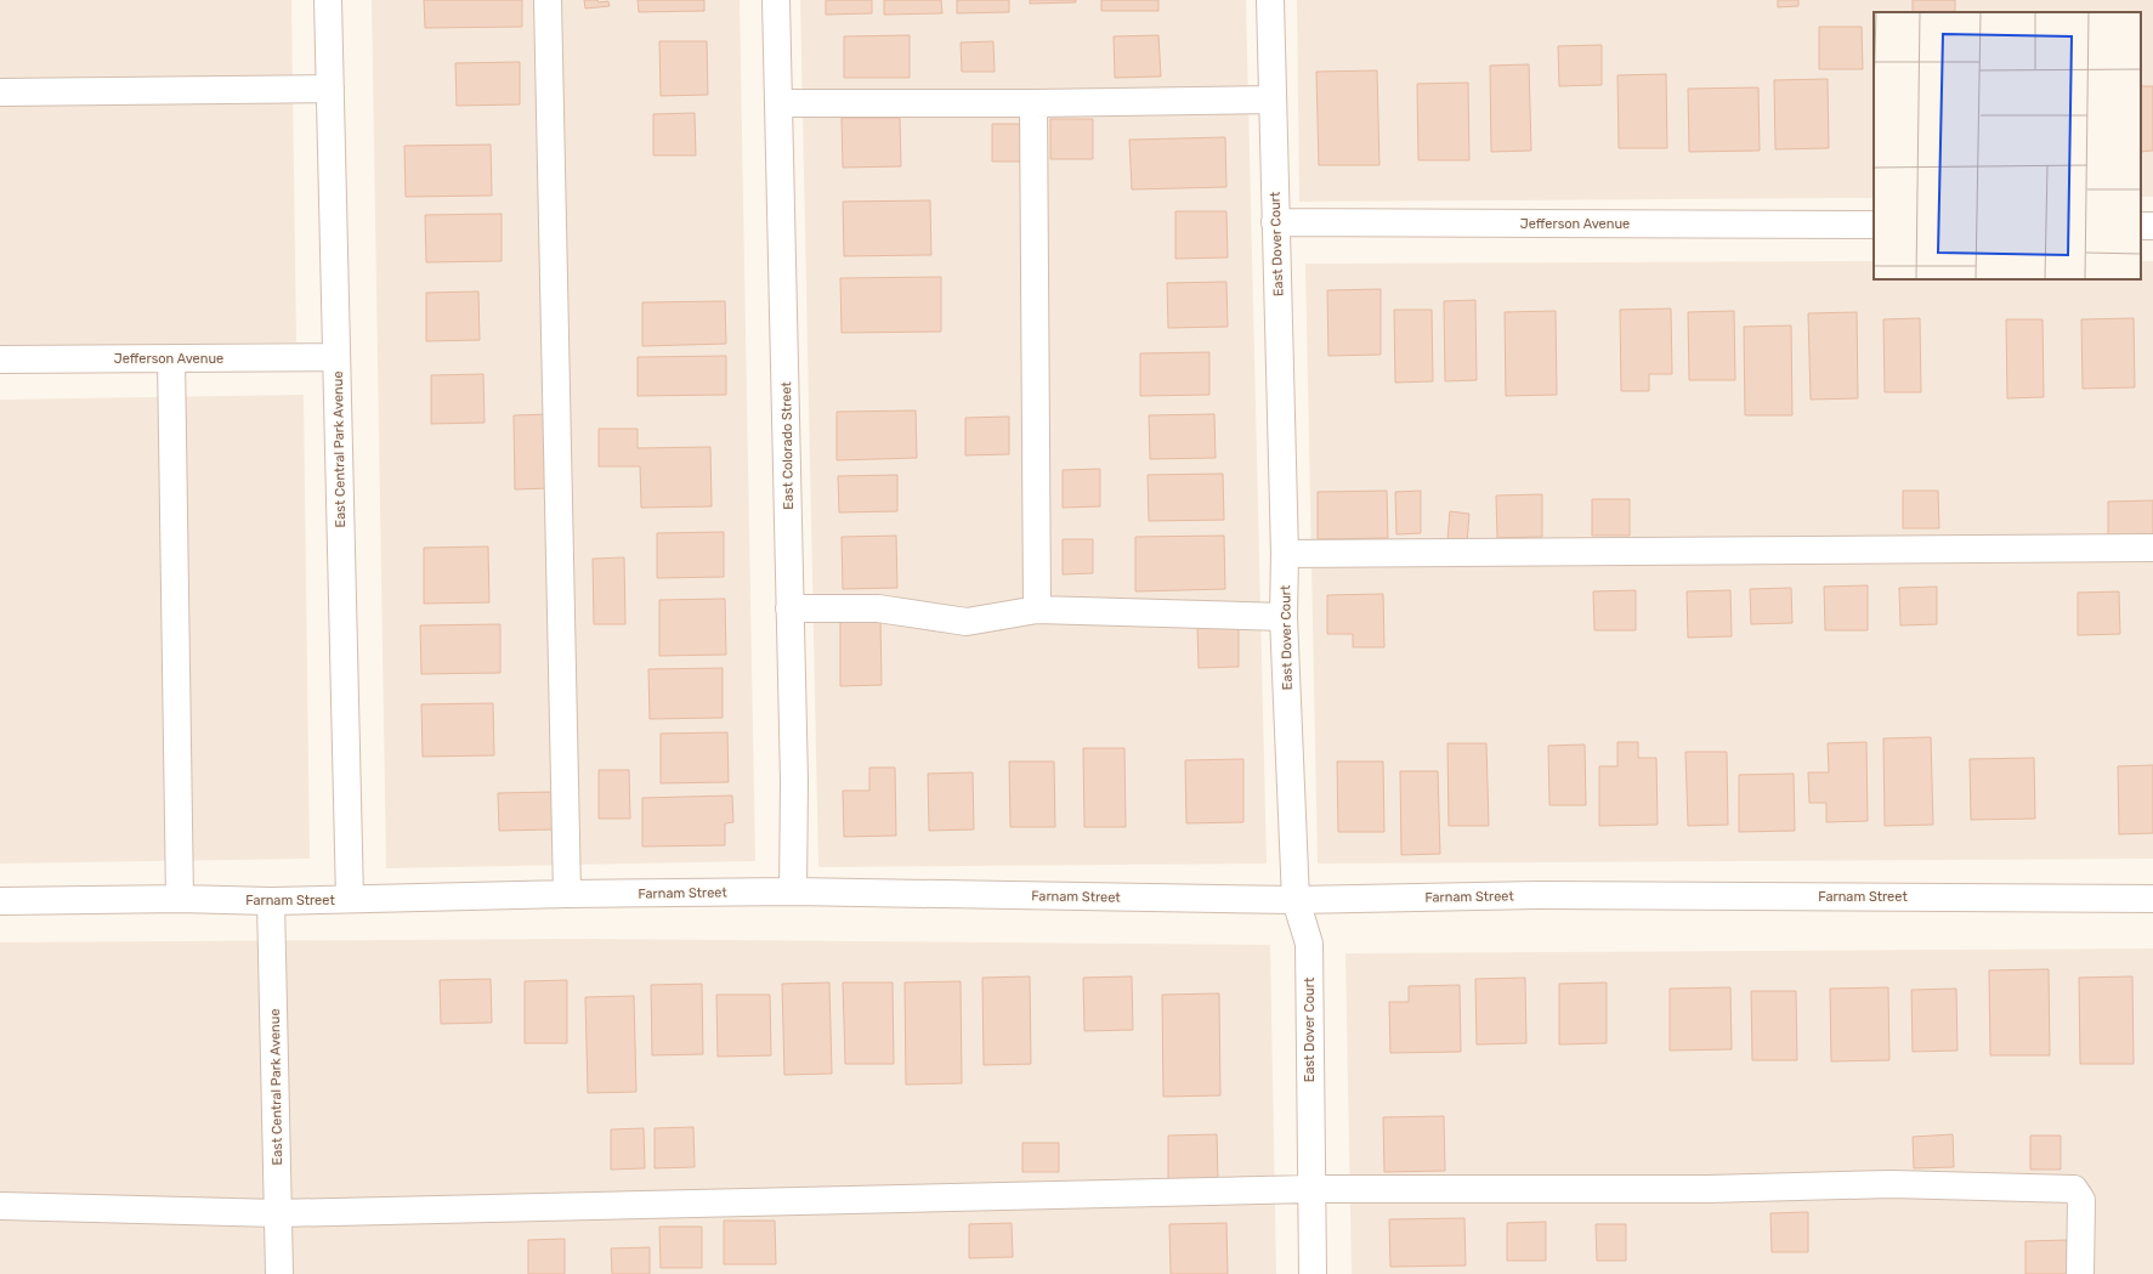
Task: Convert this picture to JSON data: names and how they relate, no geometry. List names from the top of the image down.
{
  "streets": {
    "street": [
      "Jefferson Avenue",
      "East Dover Court",
      "East Colorado Street",
      "East Central Park Avenue",
      "Farnam Street"
    ]
  },
  "crossings": [
    ["Jefferson Avenue", "East Dover Court"],
    ["Jefferson Avenue", "East Central Park Avenue"],
    ["East Dover Court", "Farnam Street"],
    ["East Colorado Street", "Farnam Street"],
    ["East Central Park Avenue", "Farnam Street"]
  ]
}
